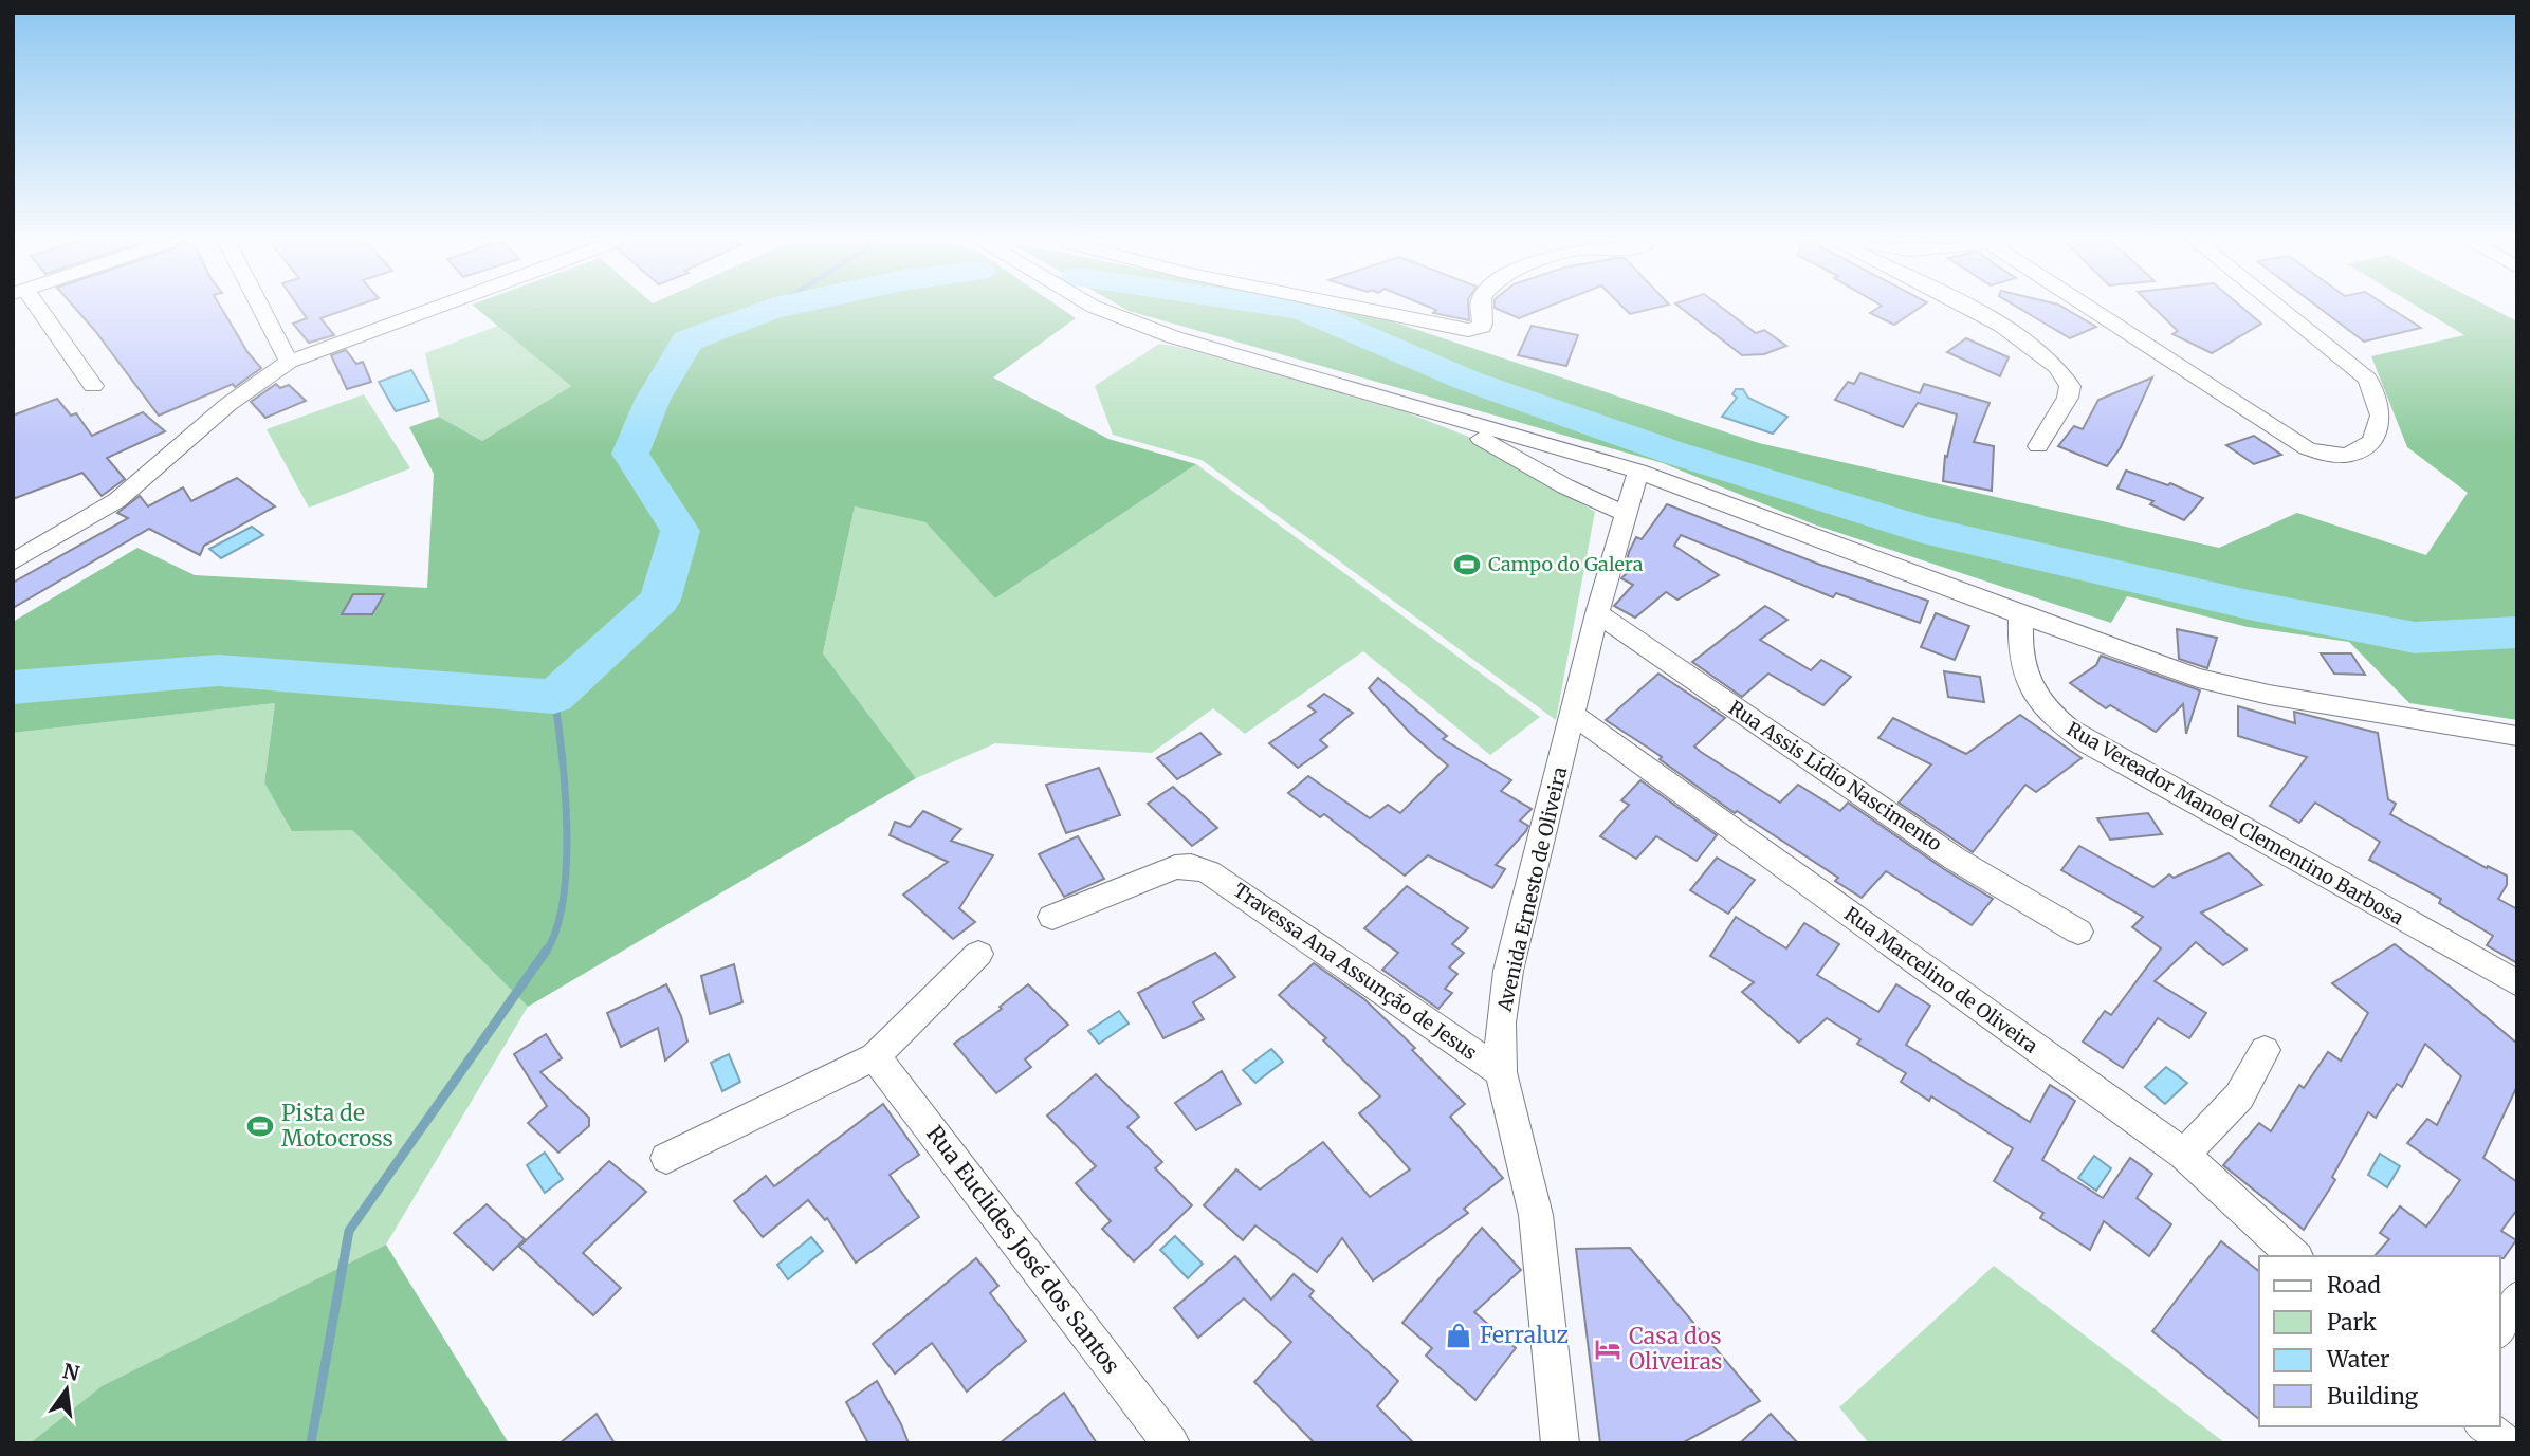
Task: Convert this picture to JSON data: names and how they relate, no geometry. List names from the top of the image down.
{
  "streets": {
    "street": [
      "Rua Assis Lidio Nascimento",
      "Rua Vereador Manoel Clementino Barbosa",
      "Avenida Ernesto de Oliveira",
      "Travessa Ana Assunção de Jesus",
      "Rua Marcelino de Oliveira",
      "Rua Euclides José dos Santos"
    ]
  },
  "crossings": [
    ["Rua Assis Lidio Nascimento", "Avenida Ernesto de Oliveira"],
    ["Avenida Ernesto de Oliveira", "Travessa Ana Assunção de Jesus"],
    ["Avenida Ernesto de Oliveira", "Rua Marcelino de Oliveira"]
  ],
  "places": {
    "sports": ["Campo do Galera", "Pista de Motocross"],
    "shop": ["Ferraluz"],
    "hotel": ["Casa dos Oliveiras"]
  },
  "legend": [
    "Road",
    "Park",
    "Water",
    "Building"
  ],
  "north": "top"
}
